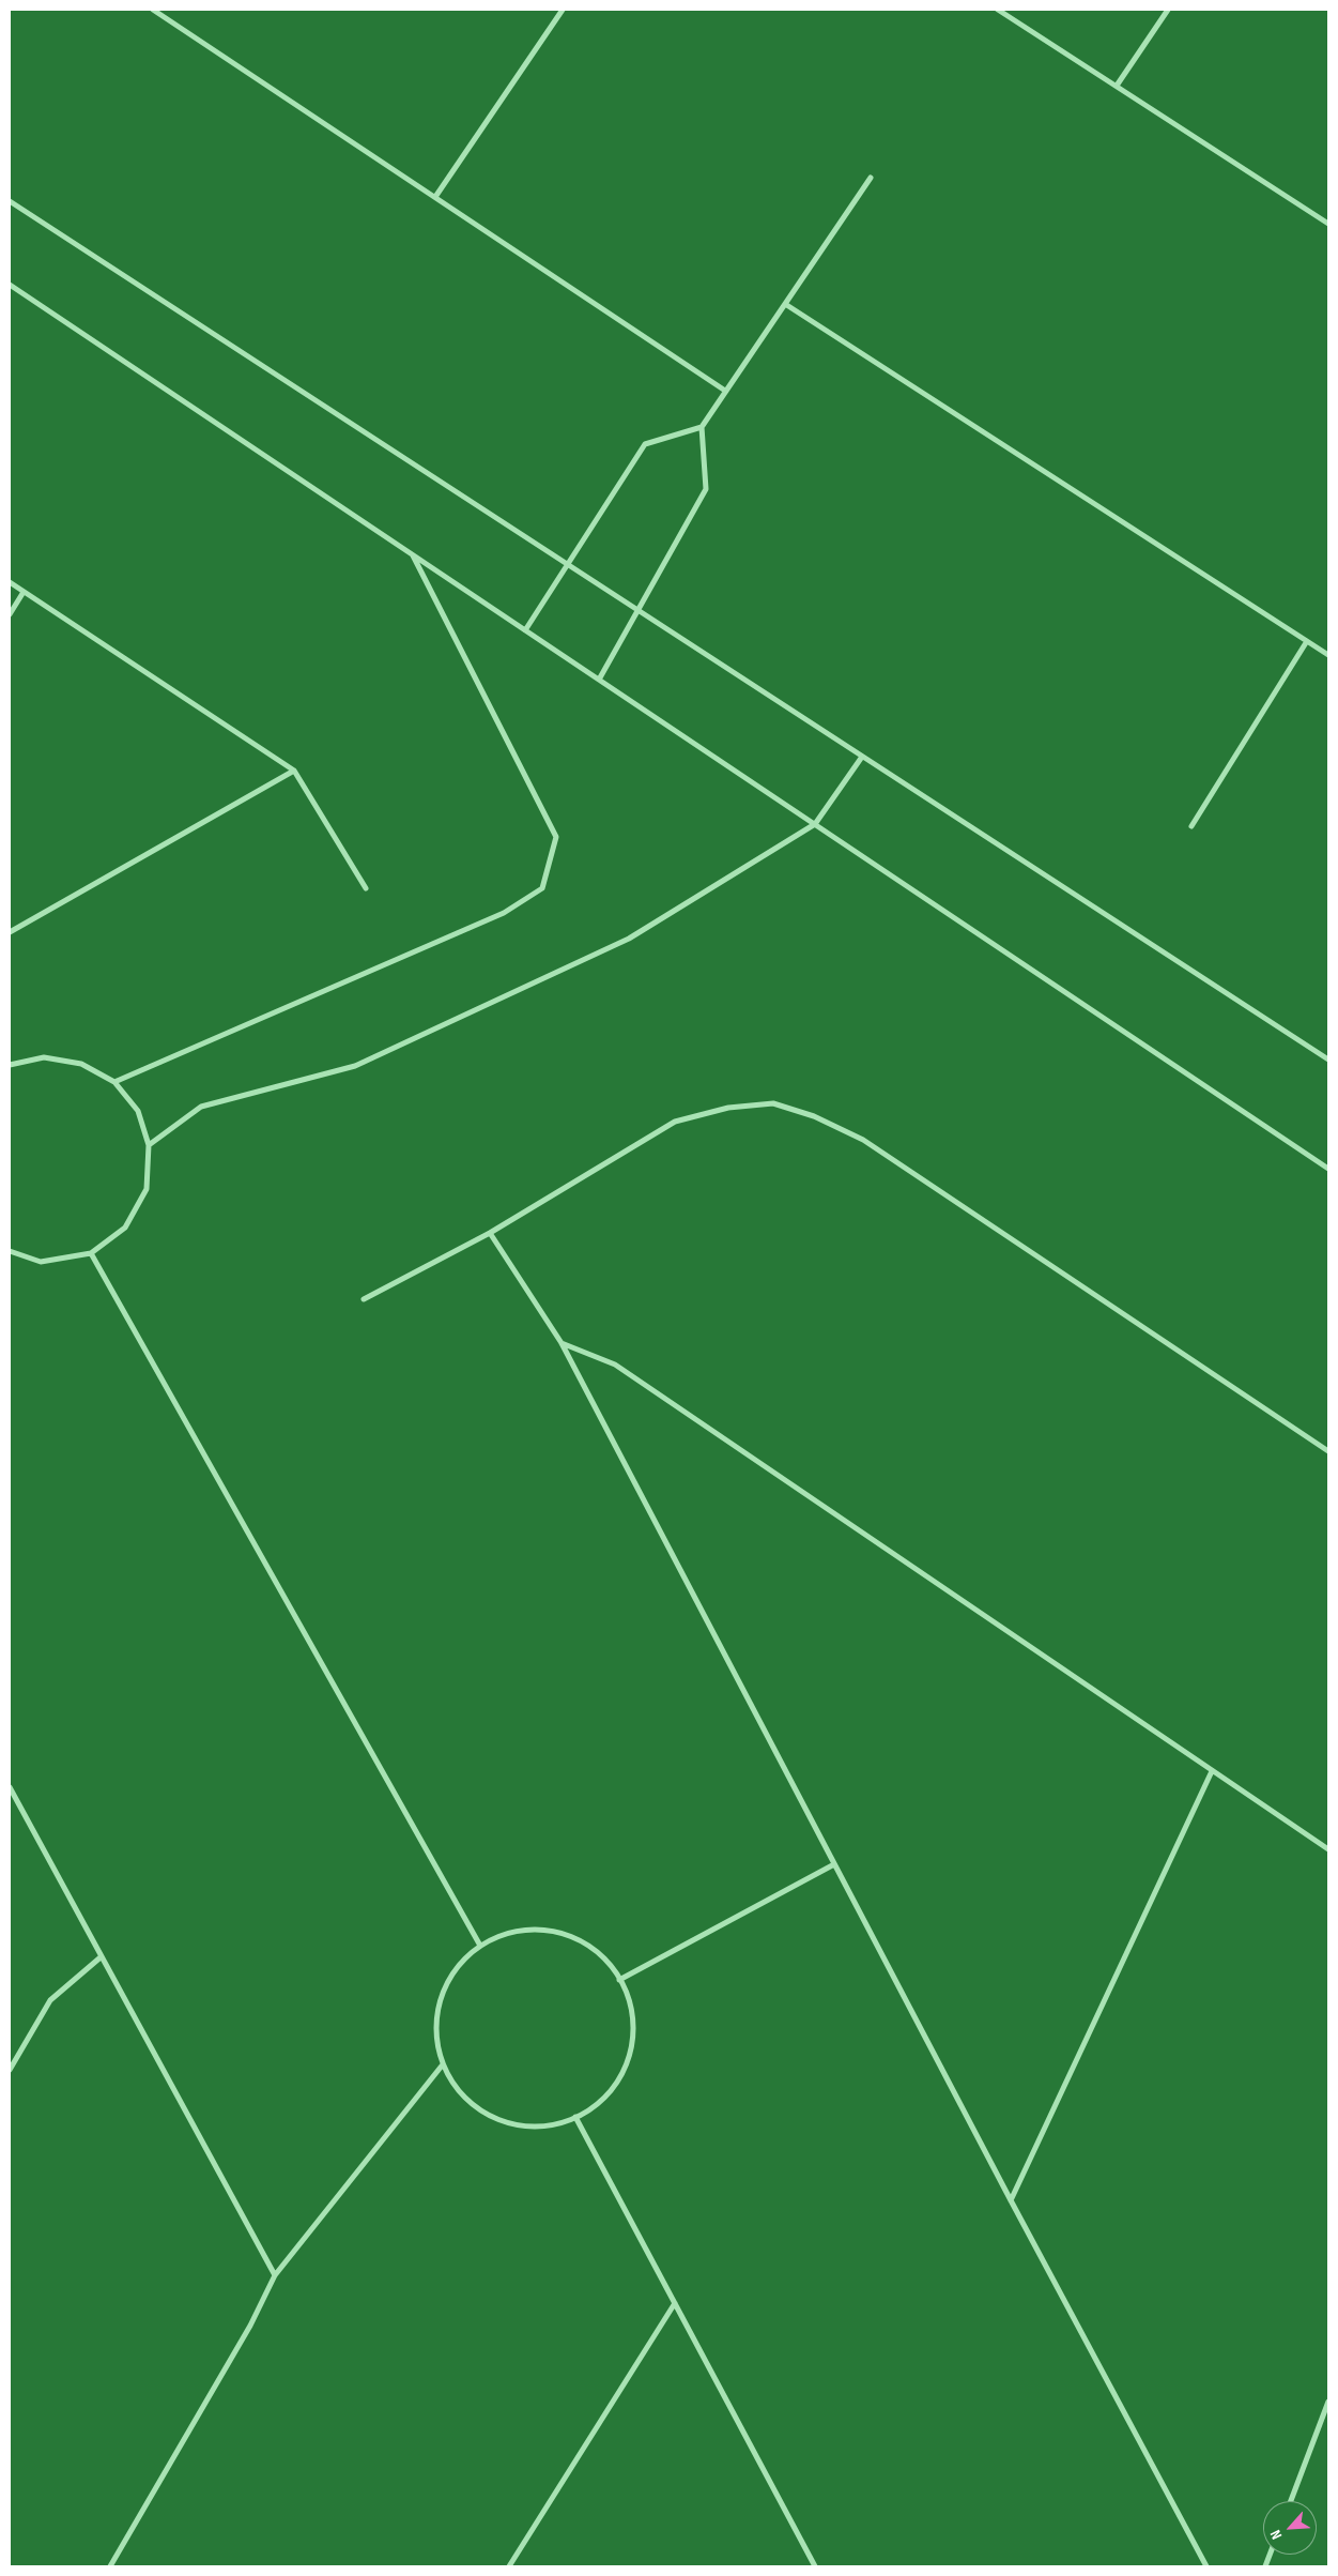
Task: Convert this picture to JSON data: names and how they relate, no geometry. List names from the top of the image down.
{
  "north": "bottom left"
}
